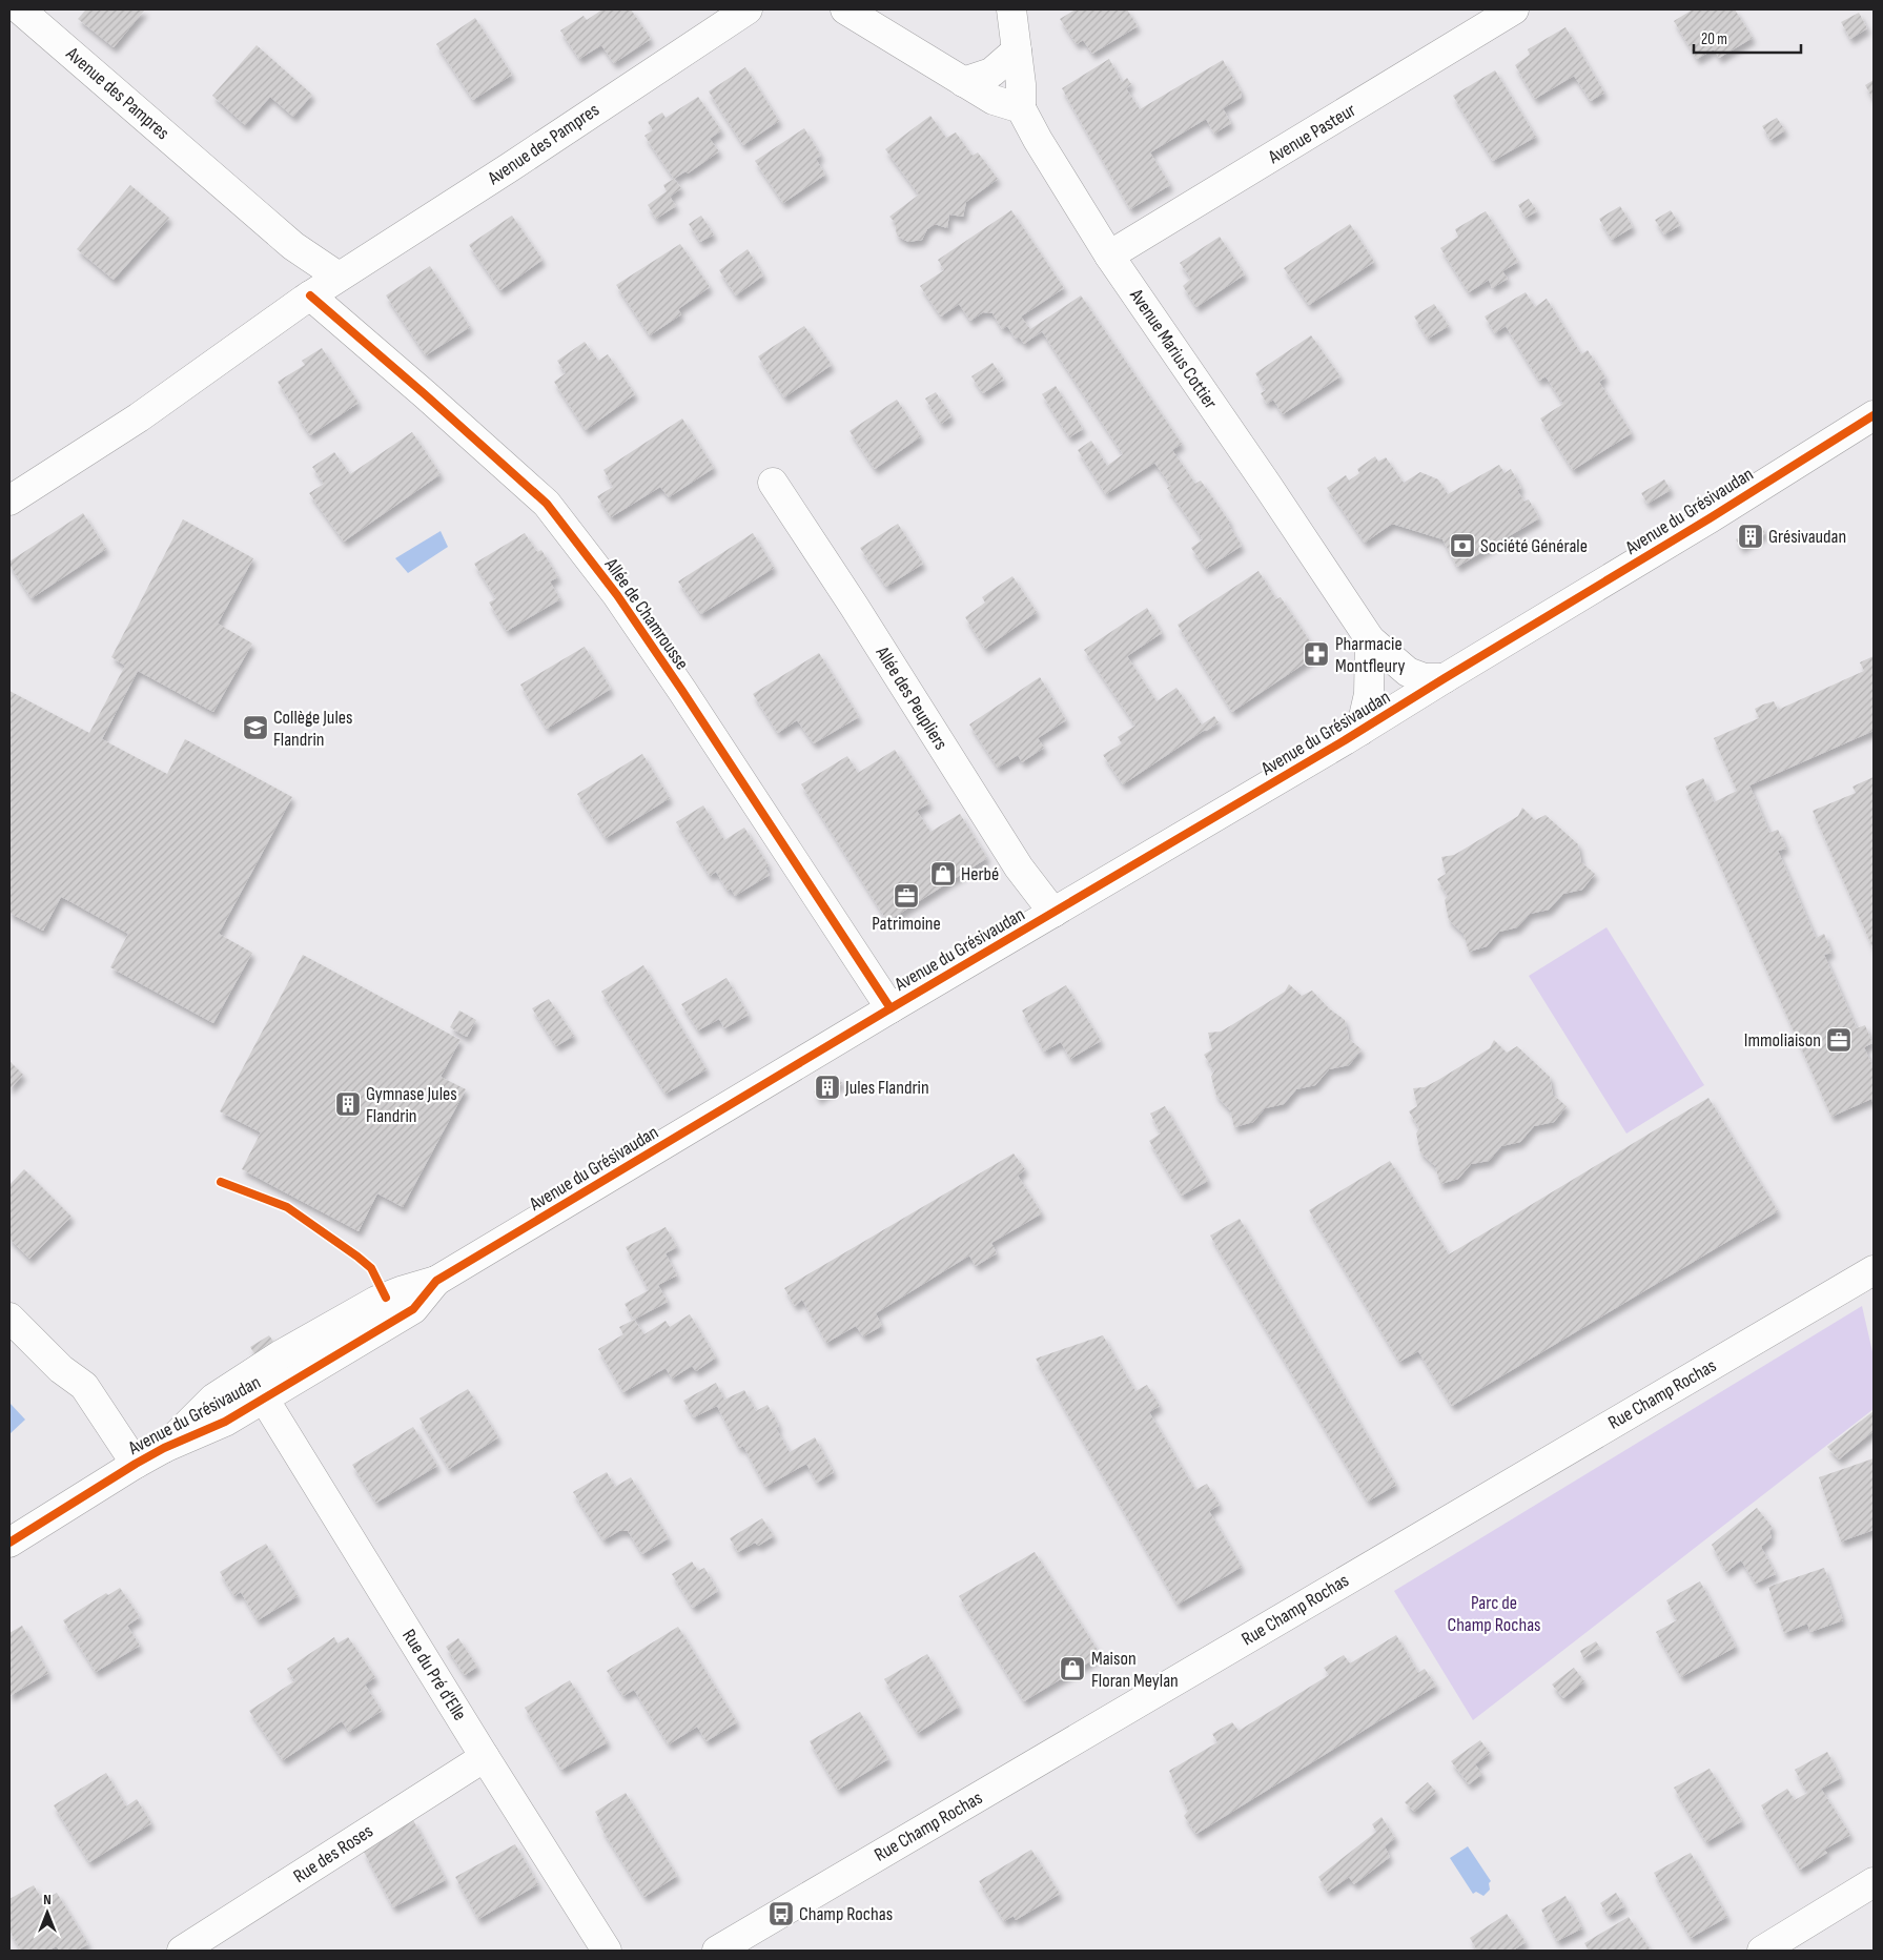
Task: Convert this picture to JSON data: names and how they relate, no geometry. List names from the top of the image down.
{
  "streets": {
    "street": [
      "Avenue des Pampres",
      "Avenue Pasteur",
      "Avenue Marius Cottier",
      "Avenue du Grésivaudan",
      "Allée de Chamrousse",
      "Allée des Peupliers",
      "Rue Champ Rochas",
      "Rue du Pré d'Elle",
      "Rue des Roses"
    ]
  },
  "crossings": [
    ["Avenue des Pampres", "Allée de Chamrousse"],
    ["Avenue Pasteur", "Avenue Marius Cottier"],
    ["Avenue Marius Cottier", "Avenue du Grésivaudan"],
    ["Avenue du Grésivaudan", "Allée de Chamrousse"],
    ["Avenue du Grésivaudan", "Allée des Peupliers"],
    ["Avenue du Grésivaudan", "Rue du Pré d'Elle"],
    ["Rue du Pré d'Elle", "Rue des Roses"]
  ],
  "parks": ["Parc de Champ Rochas"],
  "places": {
    "building": ["Grésivaudan", "Jules Flandrin", "Gymnase Jules Flandrin"],
    "bank": ["Société Générale"],
    "pharmacy": ["Pharmacie Montfleury"],
    "school or university": ["Collège Jules Flandrin"],
    "shop": ["Herbé", "Maison Floran Meylan"],
    "office": ["Patrimoine", "Immoliaison"],
    "bus stop": ["Champ Rochas"]
  },
  "scale_bar": "20 m",
  "north": "top"
}
